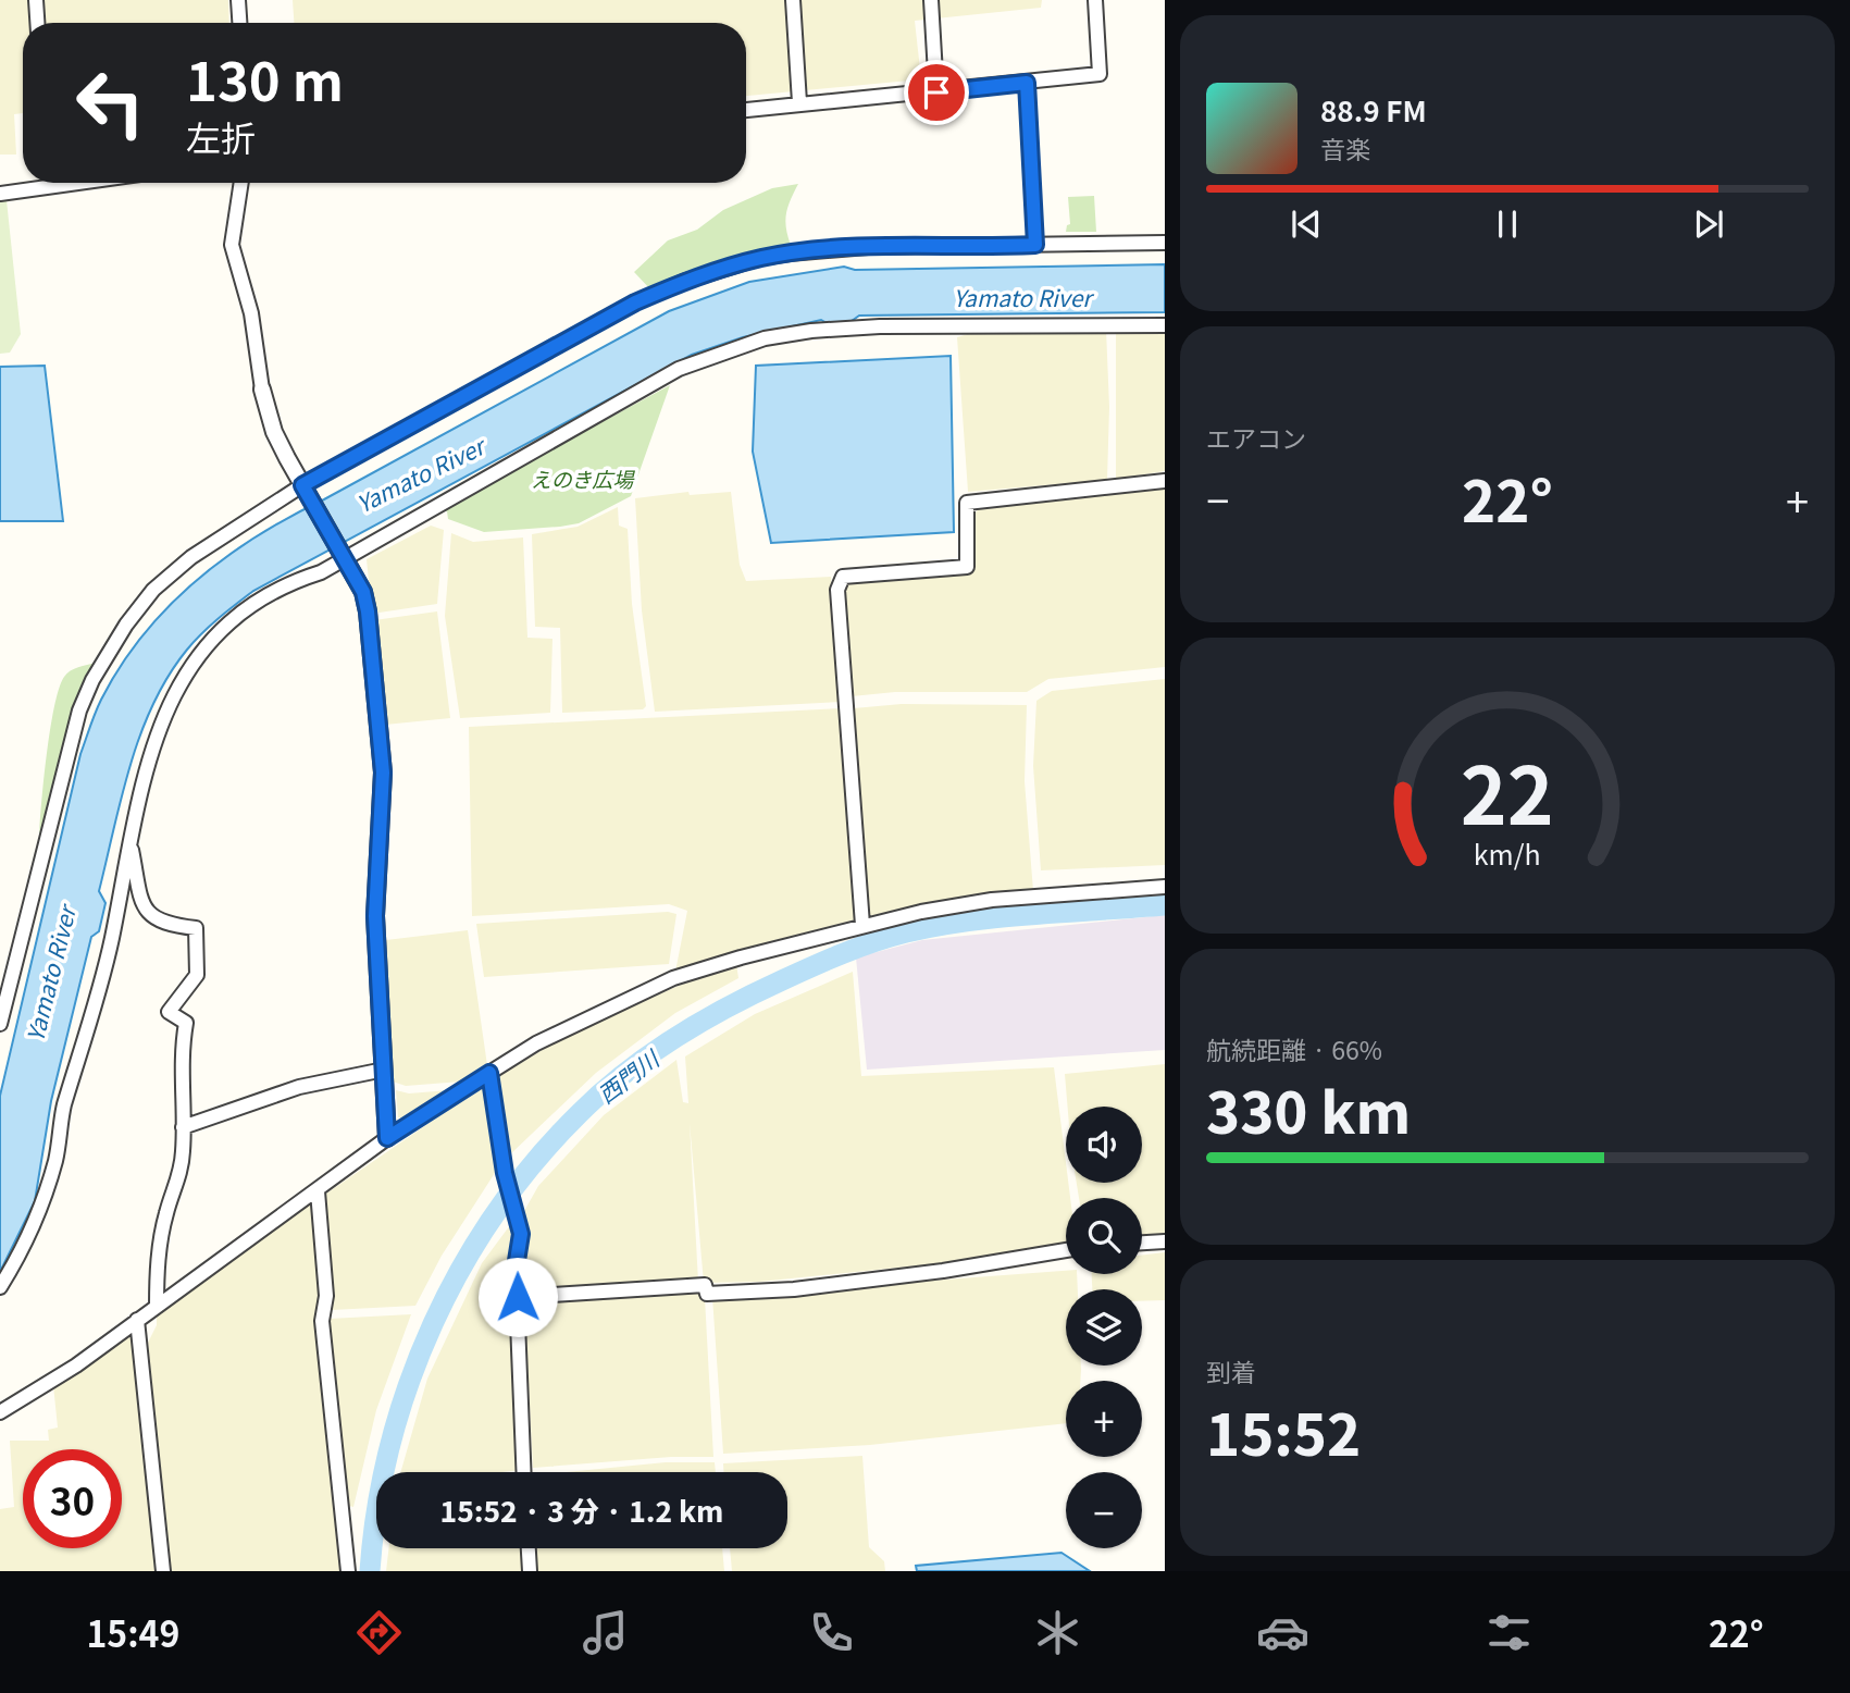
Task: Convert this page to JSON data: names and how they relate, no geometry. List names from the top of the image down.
{
  "water": ["Yamato River", "西門川"],
  "parks": ["えのき広場"],
  "page": {
    "turn": ["130 m", "左折"],
    "song": ["88.9 FM", "音楽"],
    "tile": [
      "エアコン",
      ["航続距離 · 66%", "330 km"],
      ["到着", "15:52"]
    ],
    "heat": ["−", "22°", "+"],
    "map_buttons": ["+", "−"],
    "limit": "30",
    "trip": "15:52 · 3 分 · 1.2 km",
    "tabs": ["15:49", "22°"],
    "gauge": ["22", "km/h"]
  }
}
